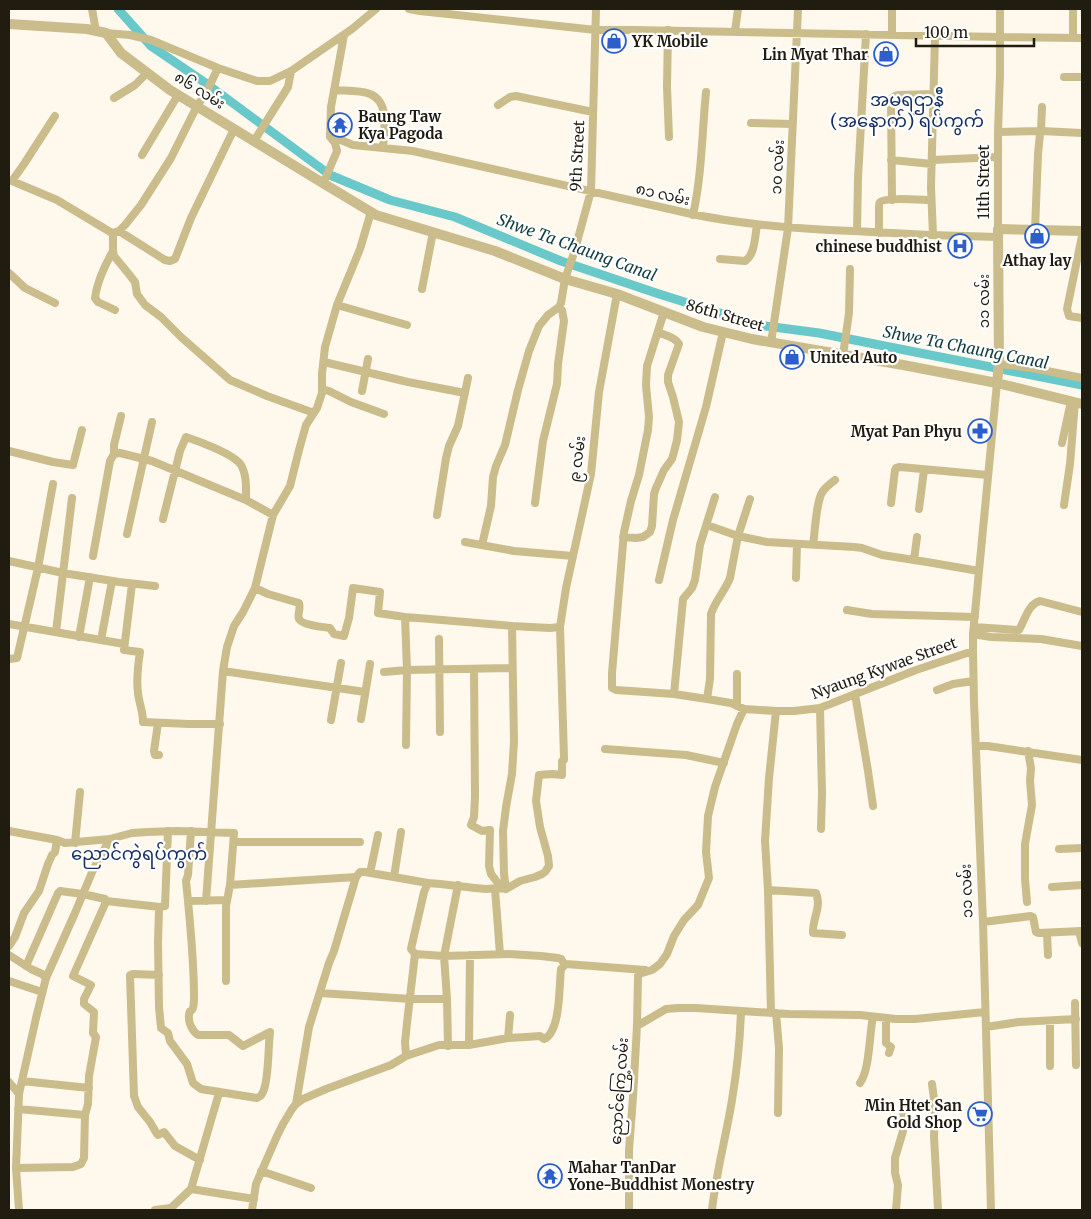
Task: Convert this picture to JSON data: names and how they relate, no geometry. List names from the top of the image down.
{
  "streets": {
    "street": [
      "၈၆ လမ်း",
      "9th Street",
      "၁၀ လမ်း",
      "11th Street",
      "၈၁ လမ်း",
      "၁၁ လမ်း",
      "86th Street",
      "၉ လမ်း",
      "Nyaung Kywae Street",
      "ညောင်ကြွေ့လမ်း"
    ]
  },
  "crossings": [
    ["၈၆ လမ်း", "86th Street"],
    ["9th Street", "၈၁ လမ်း"],
    ["9th Street", "86th Street"],
    ["၁၀ လမ်း", "၈၁ လမ်း"],
    ["၁၀ လမ်း", "86th Street"],
    ["11th Street", "၈၁ လမ်း"],
    ["11th Street", "၁၁ လမ်း"],
    ["၈၁ လမ်း", "၁၁ လမ်း"],
    ["၁၁ လမ်း", "86th Street"],
    ["၁၁ လမ်း", "Nyaung Kywae Street"],
    ["86th Street", "၉ လမ်း"]
  ],
  "districts": ["အမရဌာနီ (အနောက်) ရပ်ကွက်", "ညောင်ကွဲရပ်ကွက်"],
  "water": ["Shwe Ta Chaung Canal"],
  "places": {
    "shop": [
      "YK Mobile",
      "Lin Myat Thar",
      "Athay lay",
      "United Auto"
    ],
    "temple": ["Baung Taw Kya Pagoda", "Mahar TanDar Yone-Buddhist Monestry"],
    "hospital": ["chinese buddhist"],
    "pharmacy": ["Myat Pan Phyu"],
    "supermarket": ["Min Htet San Gold Shop"]
  },
  "scale_bar": "100 m"
}
